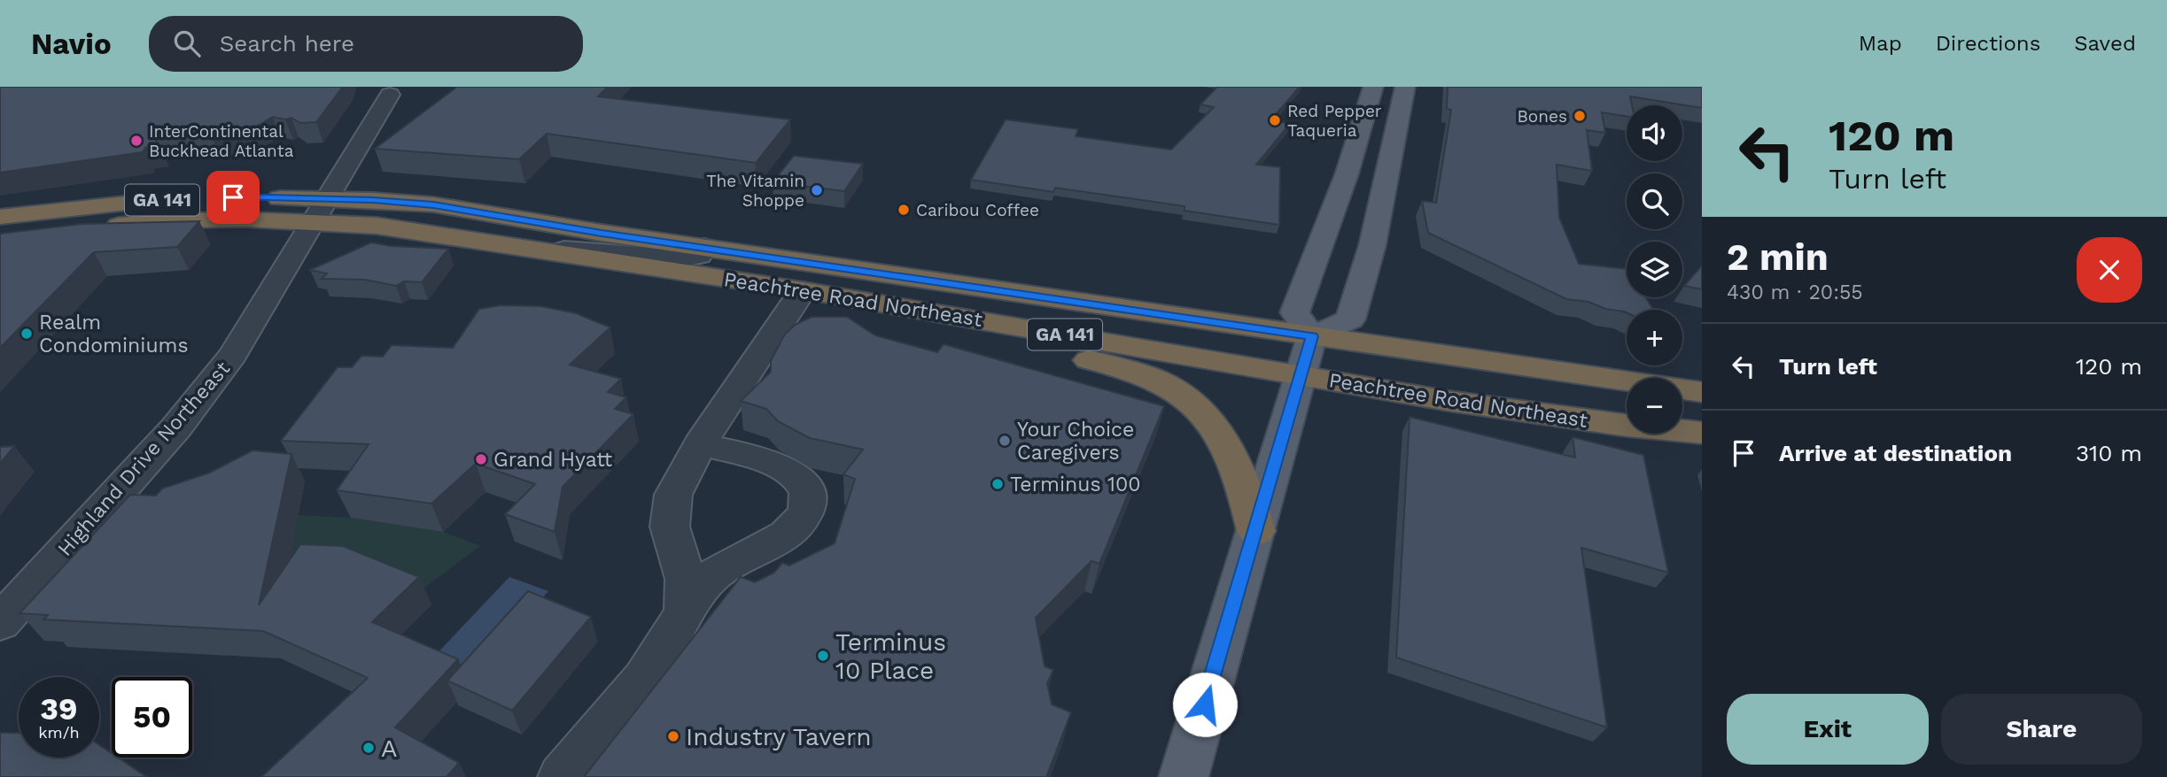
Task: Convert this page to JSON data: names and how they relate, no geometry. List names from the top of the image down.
{
  "streets": {
    "highway": ["GA 141", "Peachtree Road Northeast"],
    "street": ["Highland Drive Northeast"]
  },
  "crossings": [
    ["Peachtree Road Northeast", "Highland Drive Northeast"]
  ],
  "places": [
    "Bones",
    "Red Pepper Taqueria",
    "InterContinental Buckhead Atlanta",
    "The Vitamin Shoppe",
    "Caribou Coffee",
    "Realm Condominiums",
    "Your Choice Caregivers",
    "Grand Hyatt",
    "Terminus 100",
    "Terminus 10 Place",
    "Industry Tavern",
    "A"
  ],
  "page": {
    "header": "Navio",
    "search": "Search here",
    "nav": ["Map", "Directions", "Saved"],
    "turn": ["120 m", "Turn left"],
    "map_buttons": ["+", "−"],
    "heading": ["2 min", "430 m · 20:55"],
    "list": [
      {
        "name": "Turn left",
        "value": "120 m"
      },
      {
        "name": "Arrive at destination",
        "value": "310 m"
      }
    ],
    "speed": "39 km/h",
    "limit": "50",
    "buttons": ["Exit", "Share"]
  }
}
